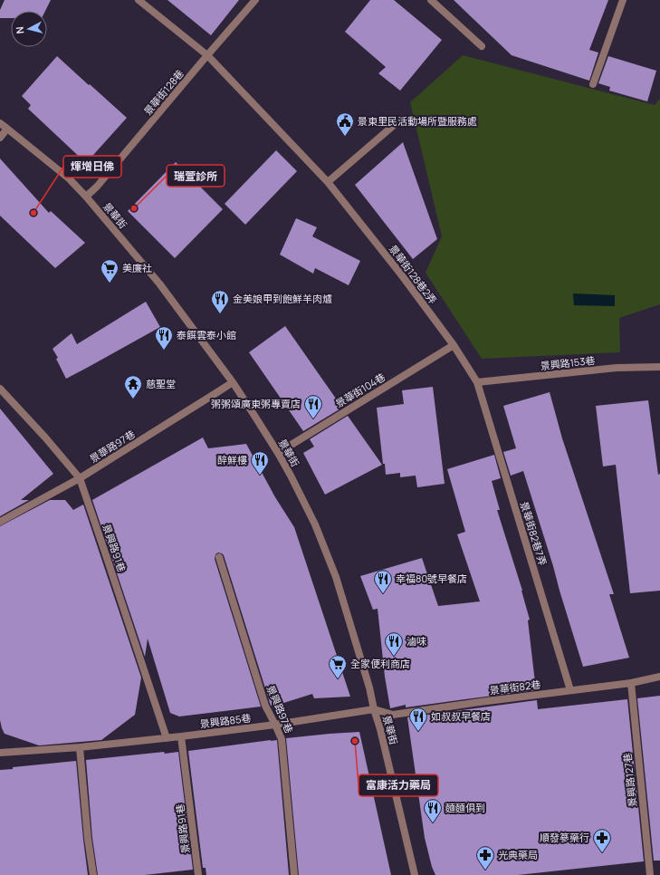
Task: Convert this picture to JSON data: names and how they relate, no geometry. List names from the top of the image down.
{
  "streets": {
    "street": [
      "景華街128巷",
      "景華街",
      "景華街128巷2弄",
      "景興路153巷",
      "景華街104巷",
      "景華路97巷",
      "景華街82巷7弄",
      "景興路91巷",
      "景華街82巷",
      "景興路97巷",
      "景興路85巷",
      "景興路127巷"
    ]
  },
  "crossings": [
    ["景華街128巷", "景華街"],
    ["景華街128巷", "景華街128巷2弄"],
    ["景華街", "景華街104巷"],
    ["景華街", "景華路97巷"],
    ["景華街", "景華街82巷"],
    ["景華街", "景興路85巷"],
    ["景華街128巷2弄", "景興路153巷"],
    ["景華街128巷2弄", "景華街104巷"],
    ["景華街128巷2弄", "景華街82巷7弄"],
    ["景興路153巷", "景華街82巷7弄"],
    ["景華路97巷", "景興路91巷"],
    ["景華街82巷7弄", "景華街82巷"],
    ["景興路91巷", "景興路85巷"],
    ["景華街82巷", "景興路85巷"],
    ["景華街82巷", "景興路127巷"],
    ["景興路97巷", "景興路85巷"]
  ],
  "places": {
    "public building": ["景東里民活動場所暨服務處"],
    "other": ["瑞萱診所", "煇增日佛", "富康活力藥局"],
    "supermarket": ["美廉社", "全家便利商店"],
    "restaurant": [
      "金美娘甲到飽鮮羊肉爐",
      "泰饌雲泰小館",
      "粥粥頌廣東粥專賣店",
      "醉鮮樓",
      "幸福80號早餐店",
      "滷味",
      "如叔叔早餐店",
      "麵麵俱到"
    ],
    "temple": ["慈聖堂"],
    "pharmacy": ["順發篸藥行", "光典藥局"]
  },
  "north": "left"
}
